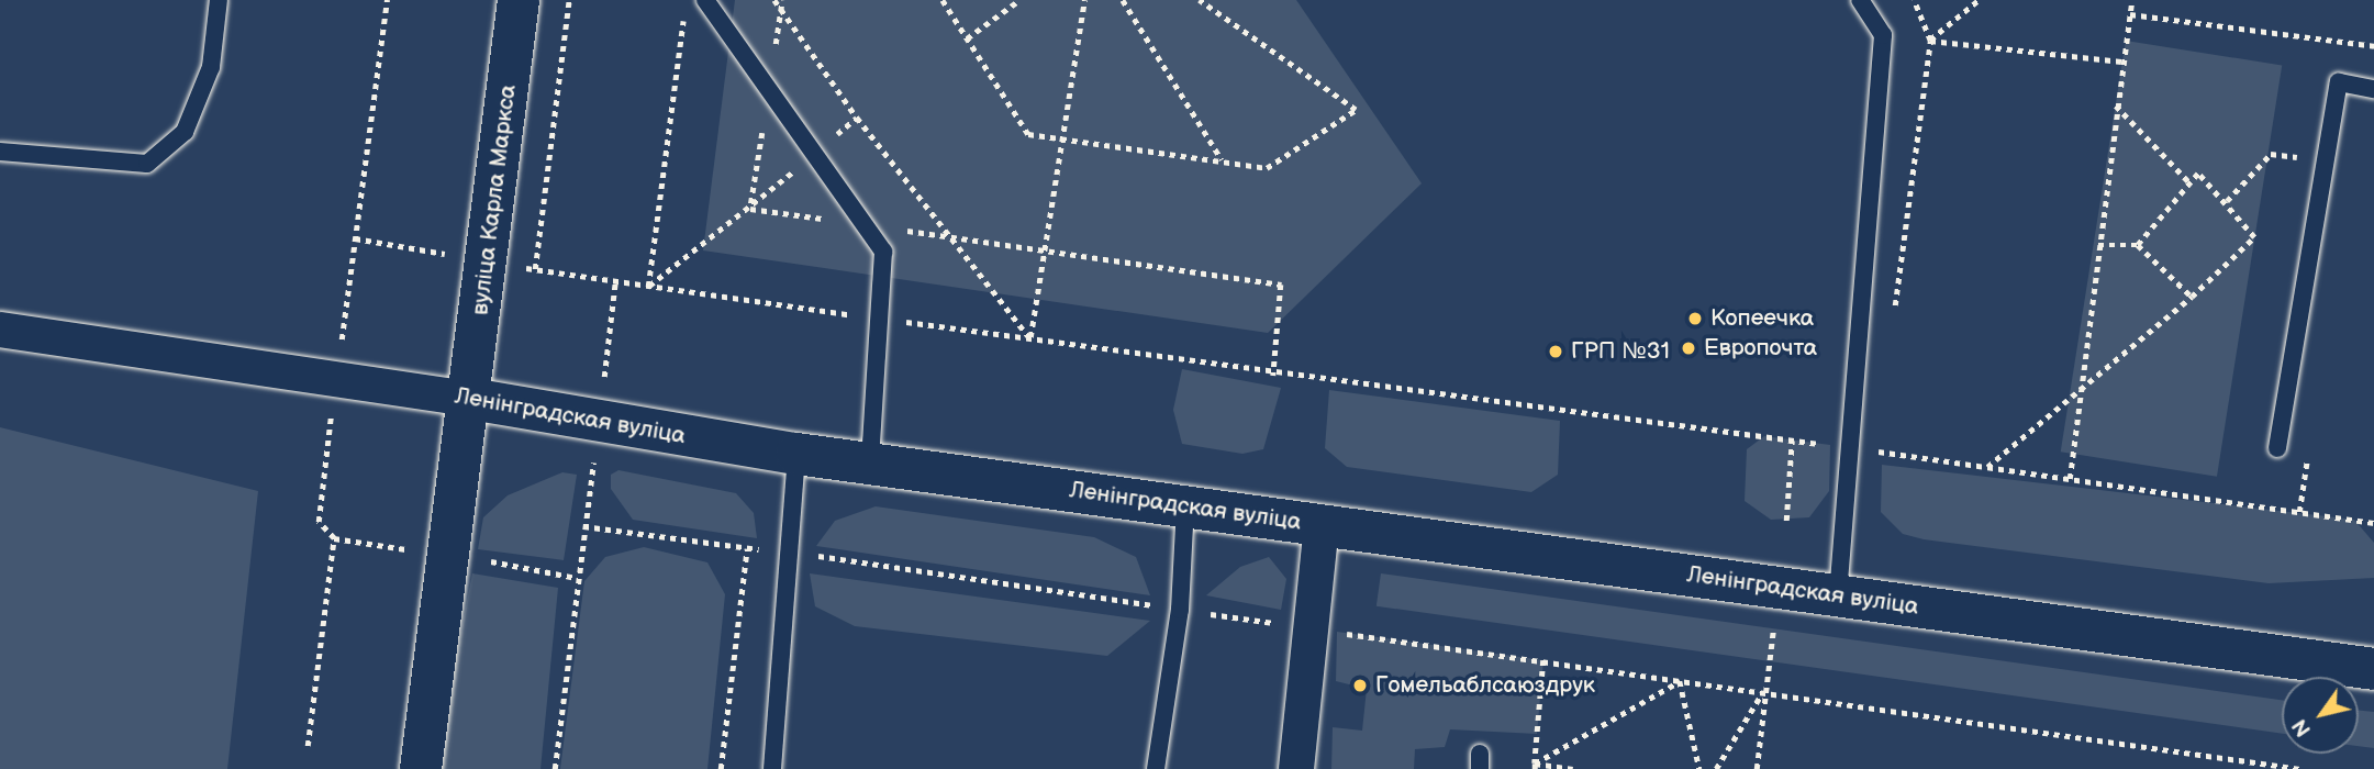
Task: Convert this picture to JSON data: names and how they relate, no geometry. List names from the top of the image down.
{
  "streets": {
    "main road": ["вуліца Карла Маркса", "Ленінградская вуліца"]
  },
  "crossings": [
    ["вуліца Карла Маркса", "Ленінградская вуліца"]
  ],
  "places": [
    "Копеечка",
    "Европочта",
    "ГРП №31",
    "Гомельаблсаюздрук"
  ],
  "north": "bottom left"
}
